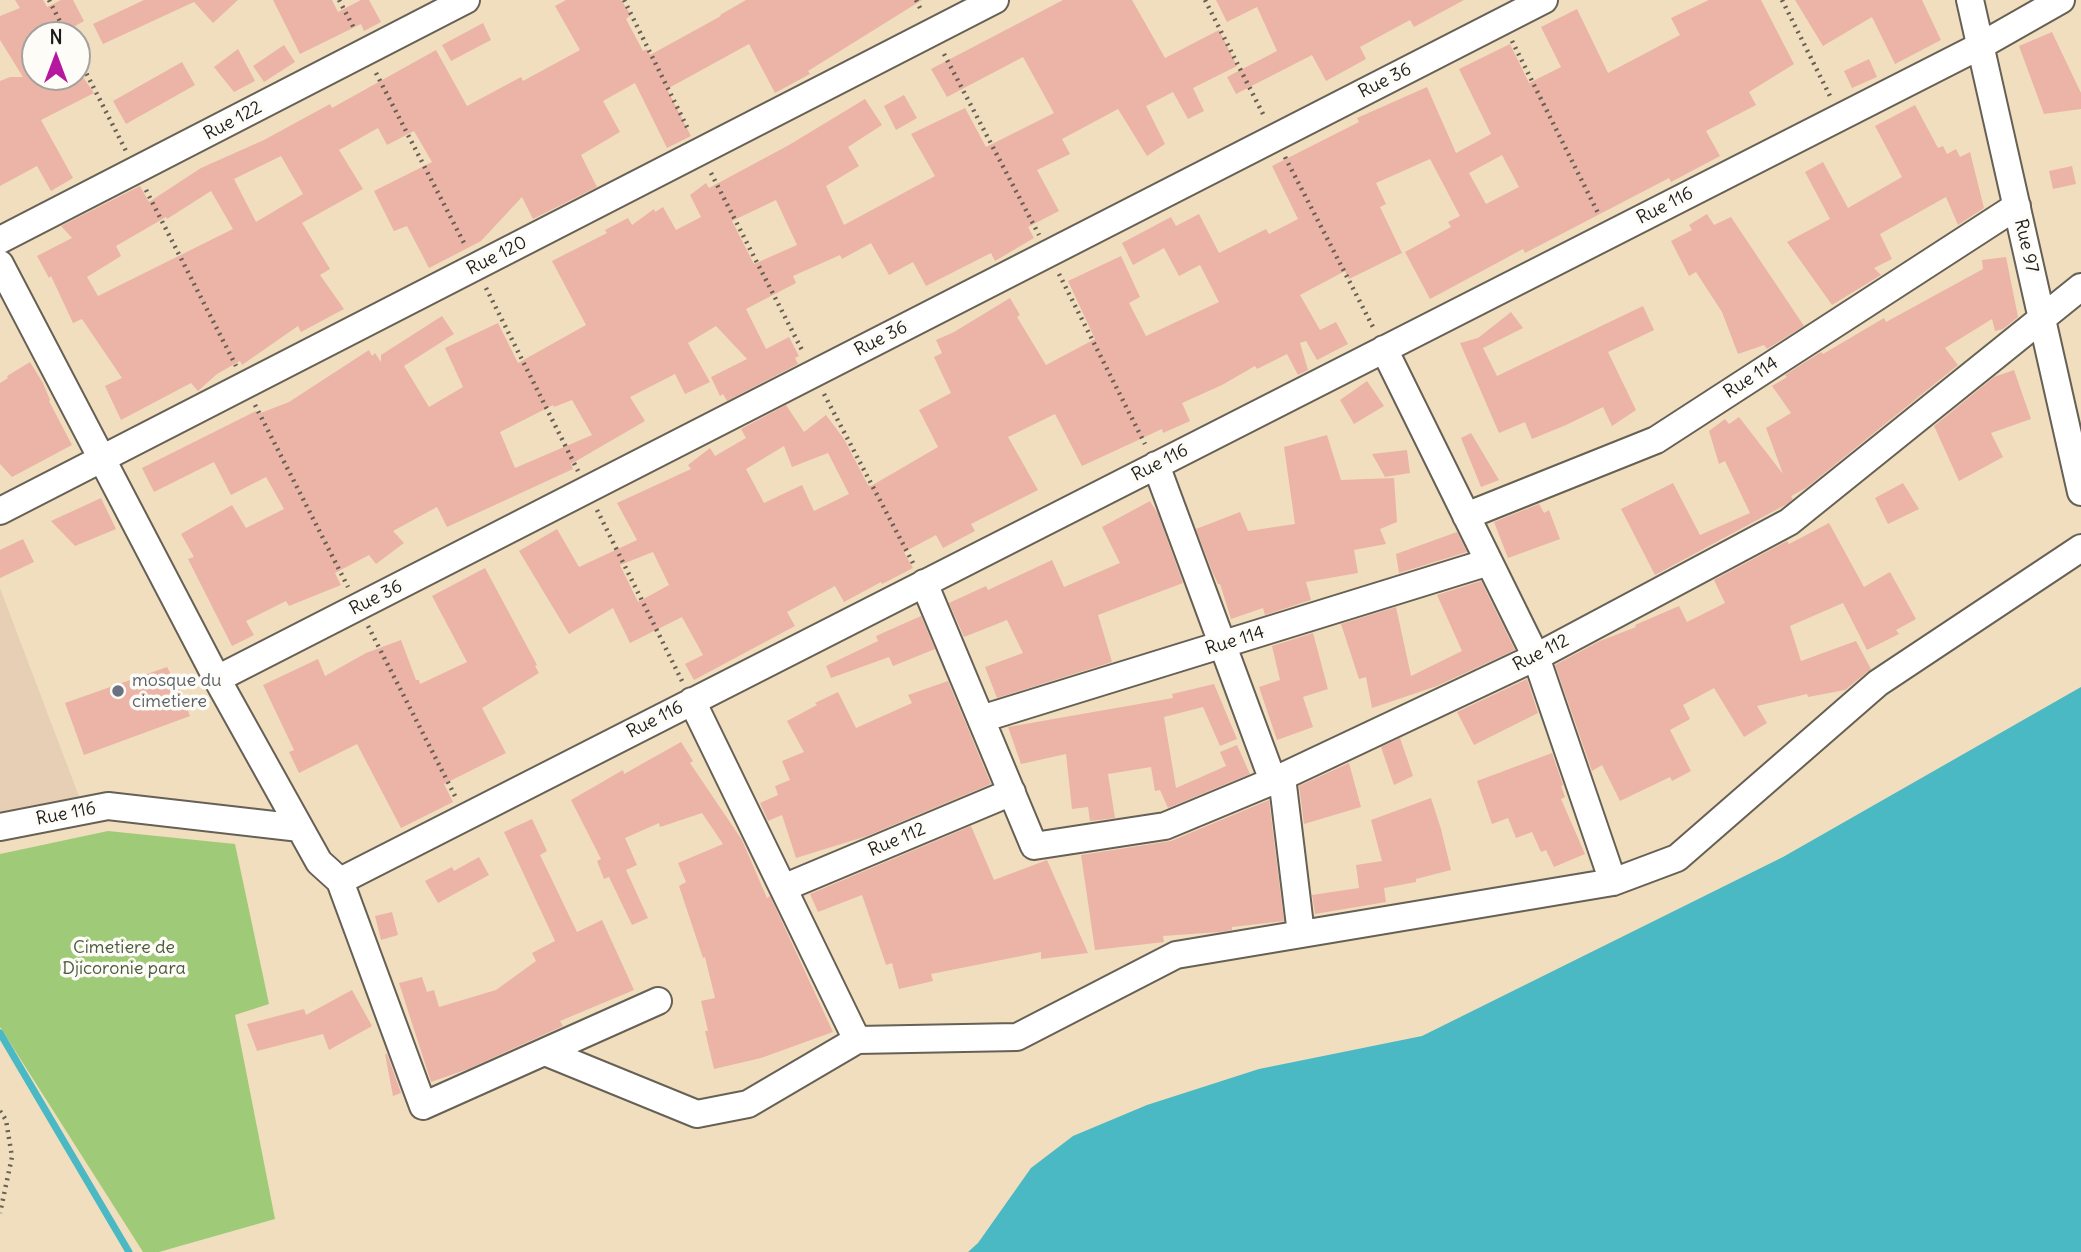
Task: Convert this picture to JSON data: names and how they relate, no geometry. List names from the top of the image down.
{
  "streets": {
    "street": [
      "Rue 36",
      "Rue 122",
      "Rue 116",
      "Rue 97",
      "Rue 120",
      "Rue 114",
      "Rue 112"
    ]
  },
  "crossings": [
    ["Rue 116", "Rue 97"],
    ["Rue 116", "Rue 112"],
    ["Rue 97", "Rue 114"],
    ["Rue 97", "Rue 112"],
    ["Rue 114", "Rue 112"]
  ],
  "parks": ["Cimetiere de Djicoronie para"],
  "places": ["mosque du cimetiere"],
  "north": "top"
}
